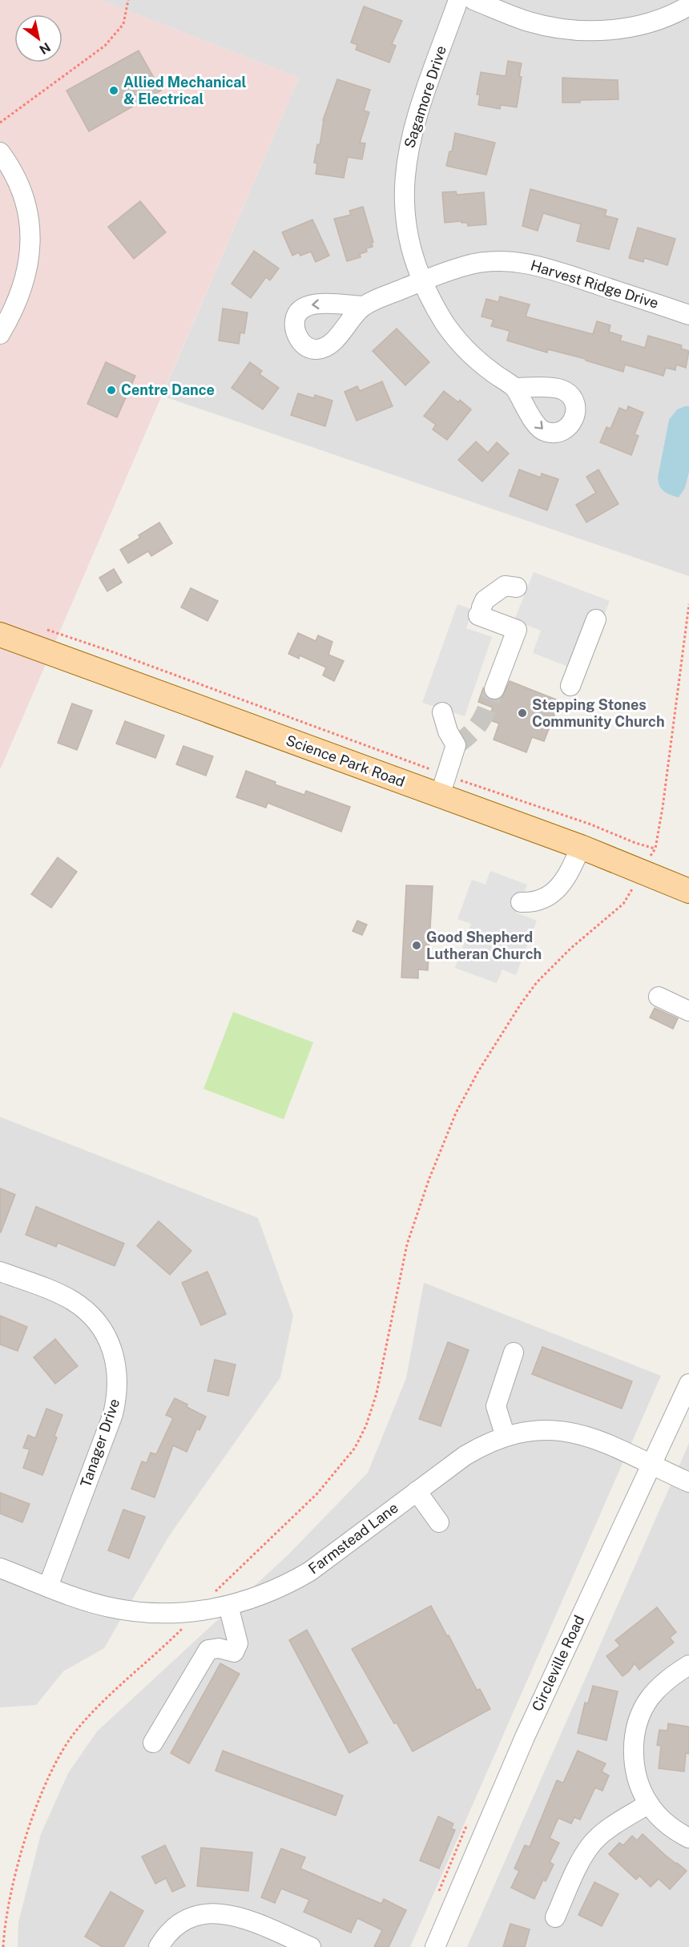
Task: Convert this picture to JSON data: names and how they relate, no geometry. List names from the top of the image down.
{
  "streets": {
    "main road": ["Science Park Road"],
    "street": [
      "Sagamore Drive",
      "Harvest Ridge Drive",
      "Tanager Drive",
      "Farmstead Lane",
      "Circleville Road"
    ]
  },
  "crossings": [
    ["Sagamore Drive", "Harvest Ridge Drive"],
    ["Tanager Drive", "Farmstead Lane"],
    ["Farmstead Lane", "Circleville Road"]
  ],
  "places": [
    "Allied Mechanical & Electrical",
    "Centre Dance",
    "Stepping Stones Community Church",
    "Good Shepherd Lutheran Church"
  ],
  "north": "bottom right"
}
